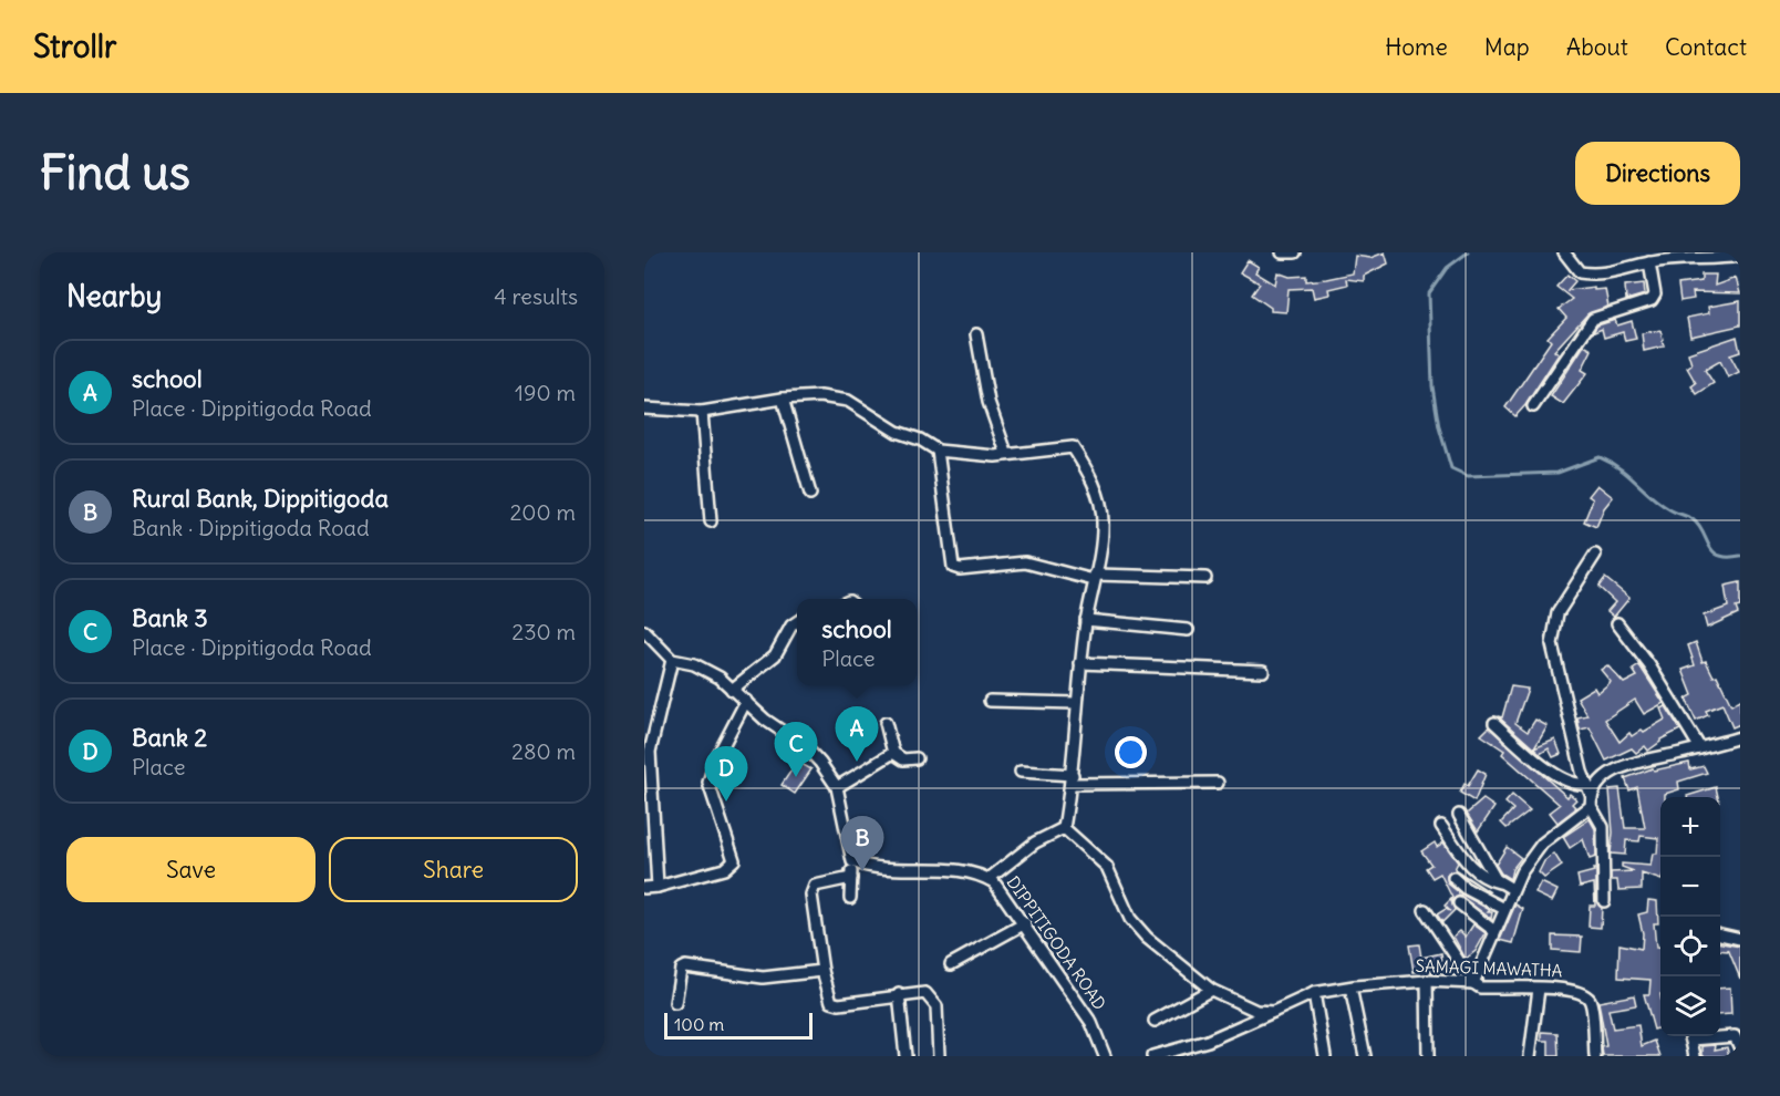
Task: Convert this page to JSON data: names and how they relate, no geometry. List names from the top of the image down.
{
  "streets": {
    "street": ["DIPPITIGODA ROAD", "SAMAGI MAWATHA"]
  },
  "scale_bar": "100 m",
  "page": {
    "header": "Strollr",
    "nav": [
      "Home",
      "Map",
      "About",
      "Contact"
    ],
    "buttons": [
      "Directions",
      ["Save", "Share"]
    ],
    "title": "Find us",
    "heading": ["Nearby", "4 results"],
    "list": [
      {
        "mark": "A",
        "name": "school",
        "note": "Place · Dippitigoda Road",
        "value": "190 m"
      },
      {
        "mark": "B",
        "name": "Rural Bank, Dippitigoda",
        "note": "Bank · Dippitigoda Road",
        "value": "200 m"
      },
      {
        "mark": "C",
        "name": "Bank 3",
        "note": "Place · Dippitigoda Road",
        "value": "230 m"
      },
      {
        "mark": "D",
        "name": "Bank 2",
        "note": "Place",
        "value": "280 m"
      }
    ],
    "popup": ["school", "Place"],
    "pins": [
      "A",
      "C",
      "D",
      "B"
    ],
    "map_buttons": ["+", "−"],
    "scale": "100 m"
  }
}
